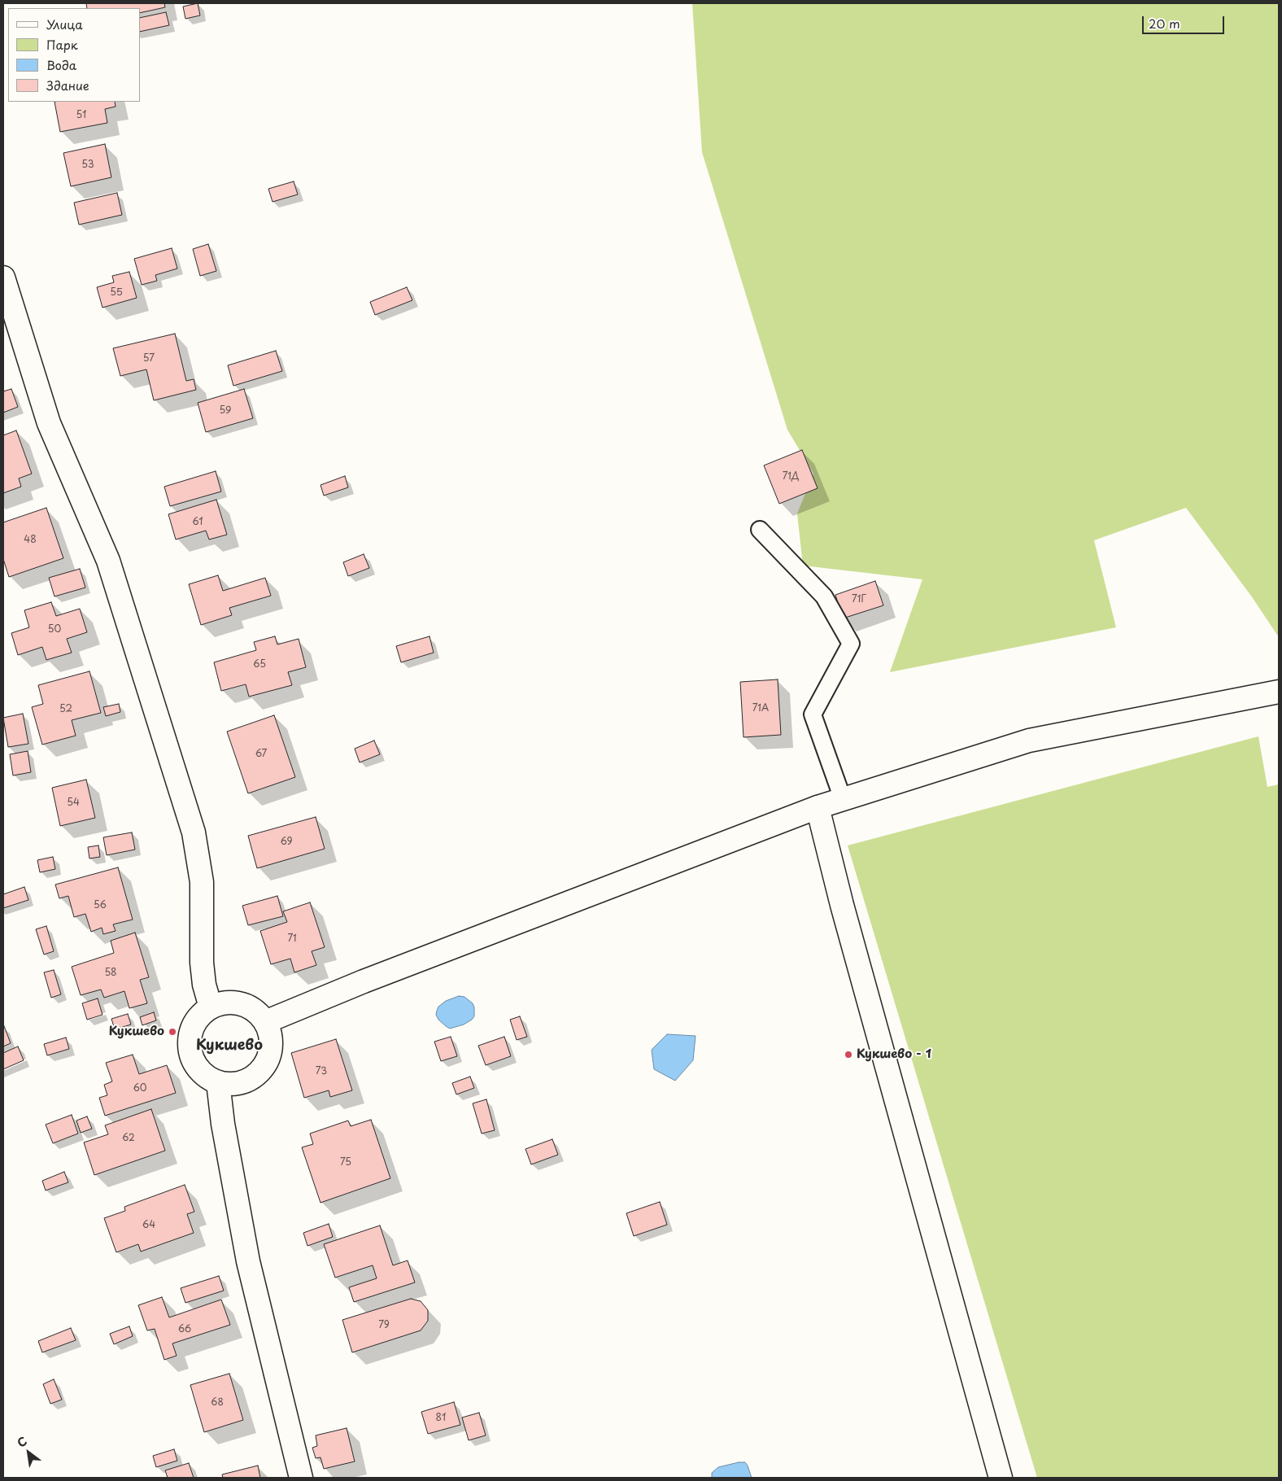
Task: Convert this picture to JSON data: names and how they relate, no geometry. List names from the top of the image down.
{
  "districts": ["Кукшево"],
  "places": ["Кукшево", "Кукшево - 1"],
  "house_numbers": [
    "51",
    "53",
    "55",
    "57",
    "59",
    "71Д",
    "61",
    "48",
    "71Г",
    "50",
    "65",
    "71А",
    "52",
    "67",
    "54",
    "69",
    "56",
    "71",
    "58",
    "73",
    "60",
    "62",
    "75",
    "64",
    "79",
    "66",
    "68",
    "81"
  ],
  "legend": [
    "Улица",
    "Парк",
    "Вода",
    "Здание"
  ],
  "scale_bar": "20 m",
  "north": "top left"
}
